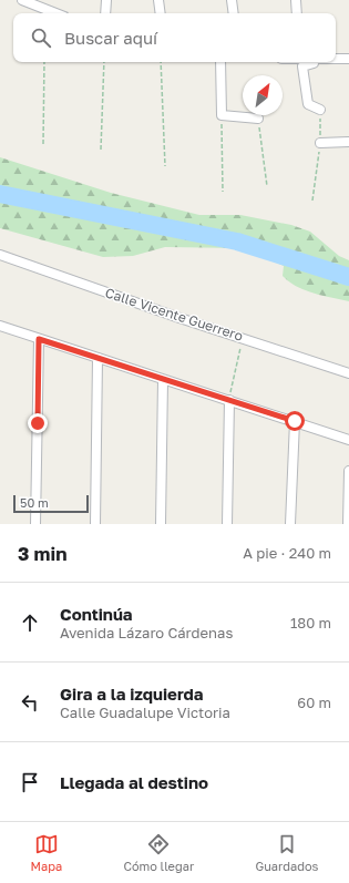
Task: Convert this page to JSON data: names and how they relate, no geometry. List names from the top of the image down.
{
  "streets": {
    "street": ["Calle Vicente Guerrero"]
  },
  "scale_bar": "50 m",
  "north": "top right",
  "page": {
    "search": "Buscar aquí",
    "scale": "50 m",
    "heading": ["3 min", "A pie · 240 m"],
    "list": [
      ["Continúa", "Avenida Lázaro Cárdenas", "180 m"],
      ["Gira a la izquierda", "Calle Guadalupe Victoria", "60 m"],
      "Llegada al destino"
    ],
    "nav": ["Mapa", "Cómo llegar", "Guardados"]
  }
}
